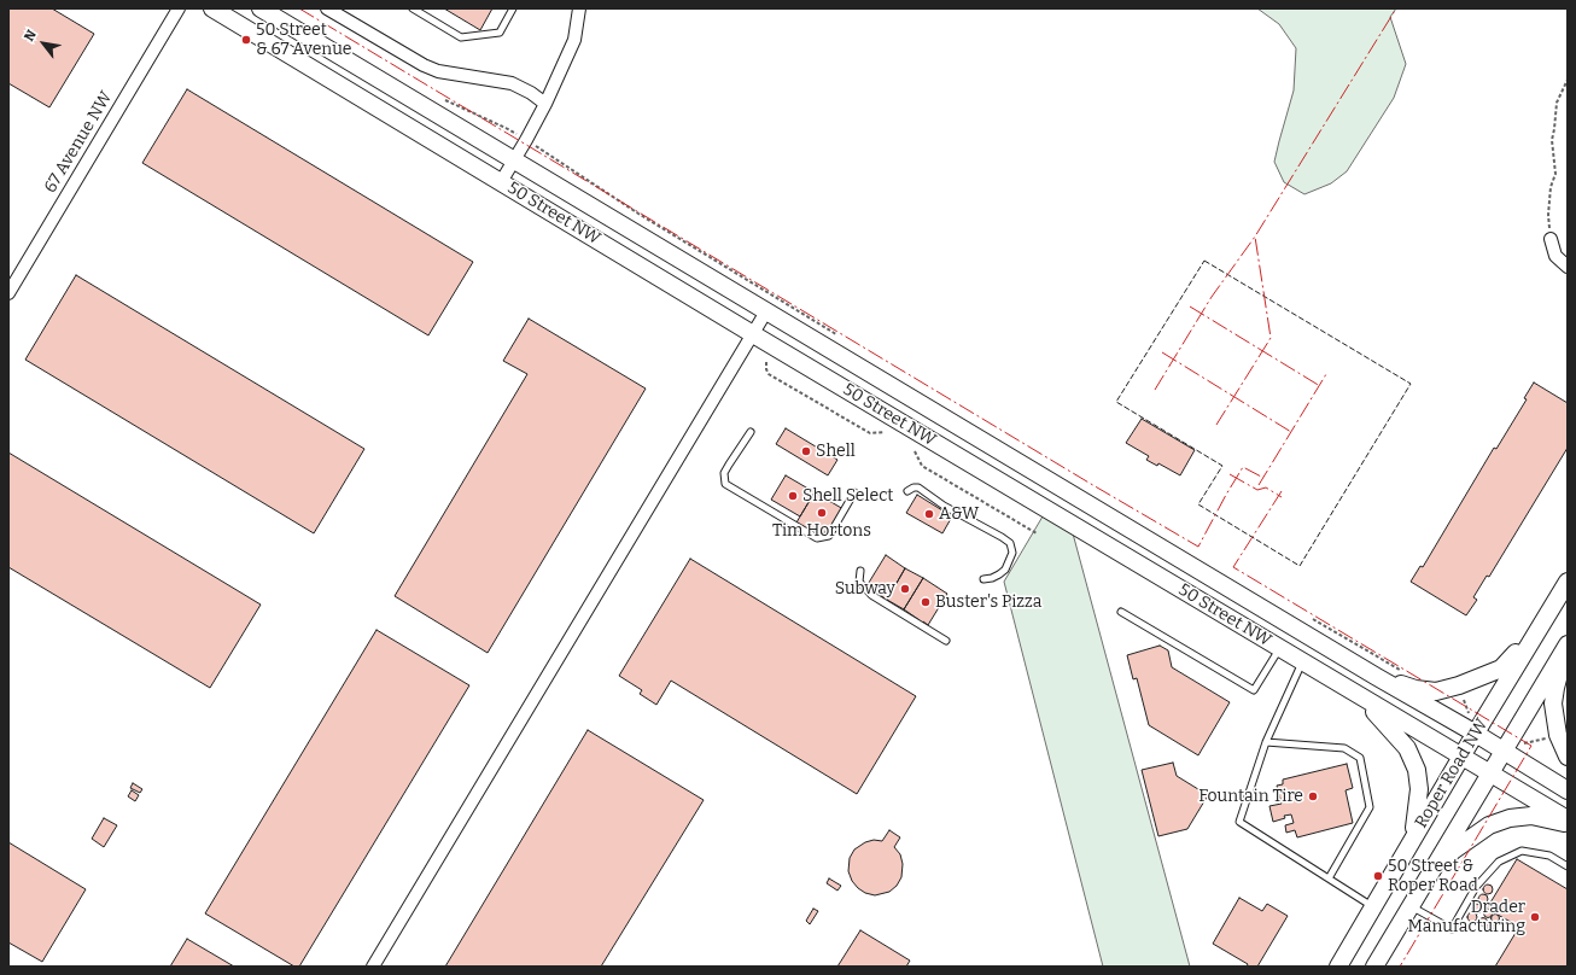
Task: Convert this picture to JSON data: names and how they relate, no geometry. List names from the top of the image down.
{
  "streets": {
    "main road": ["50 Street NW", "Roper Road NW"],
    "street": ["67 Avenue NW"]
  },
  "crossings": [
    ["50 Street NW", "Roper Road NW"]
  ],
  "places": [
    "50 Street & 67 Avenue",
    "Shell",
    "Shell Select",
    "Tim Hortons",
    "A&W",
    "Subway",
    "Buster's Pizza",
    "Fountain Tire",
    "50 Street & Roper Road",
    "Drader Manufacturing"
  ],
  "north": "top left"
}
